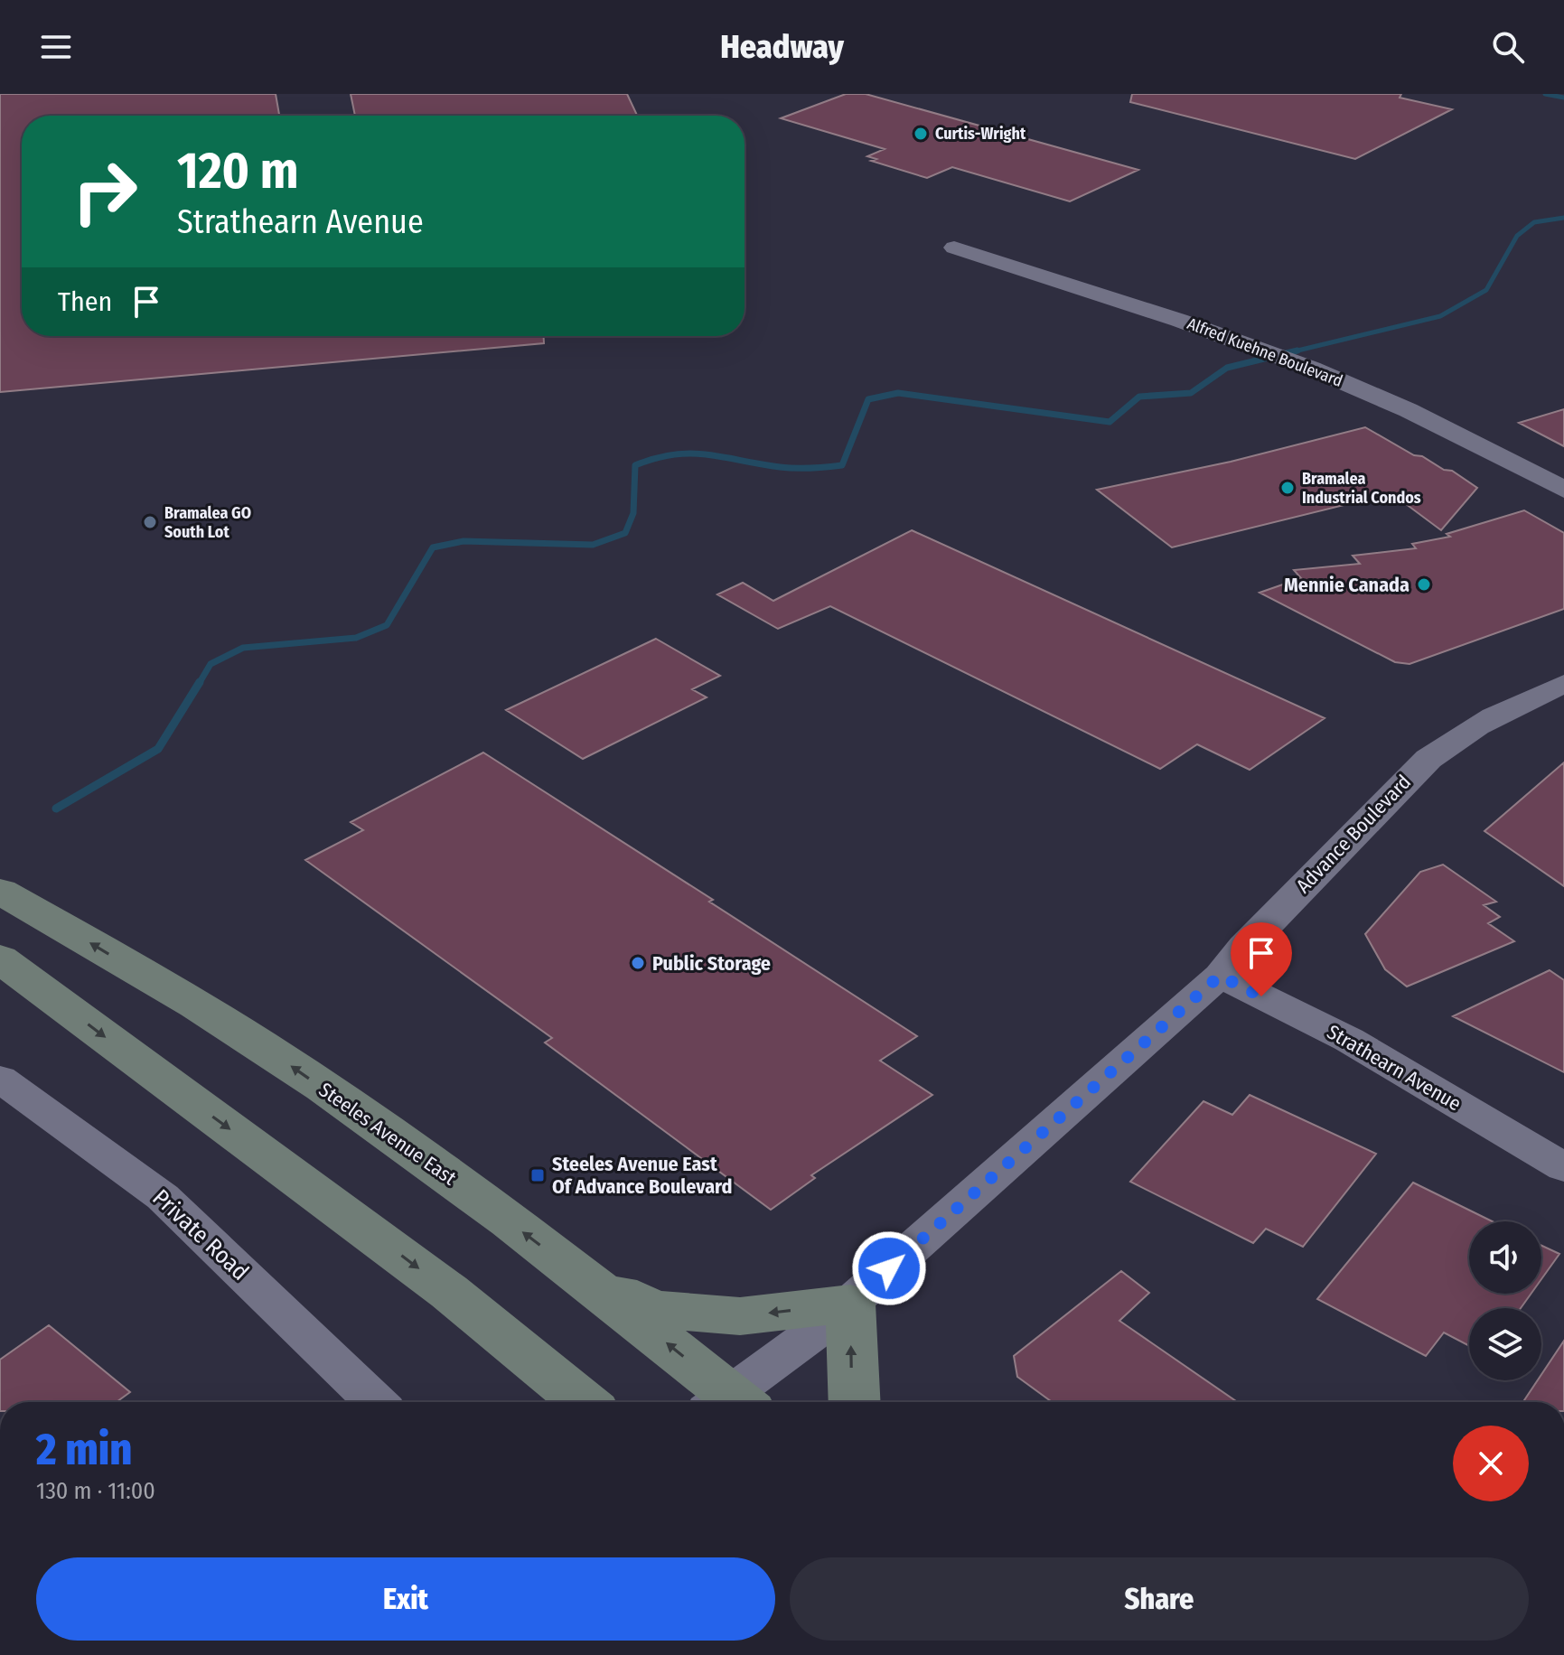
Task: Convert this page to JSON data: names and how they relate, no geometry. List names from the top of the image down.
{
  "streets": {
    "main road": ["Steeles Avenue East"],
    "street": [
      "Alfred Kuehne Boulevard",
      "Advance Boulevard",
      "Strathearn Avenue",
      "Private Road"
    ]
  },
  "crossings": [
    ["Advance Boulevard", "Strathearn Avenue"]
  ],
  "places": {
    "other": [
      "Curtis-Wright",
      "Bramalea Industrial Condos",
      "Bramalea GO South Lot",
      "Mennie Canada",
      "Public Storage"
    ],
    "transit": ["Steeles Avenue East Of Advance Boulevard"]
  },
  "page": {
    "header": "Headway",
    "turn": ["120 m", "Strathearn Avenue"],
    "then": "Then",
    "heading": ["2 min", "130 m · 11:00"],
    "buttons": ["Exit", "Share"]
  }
}
